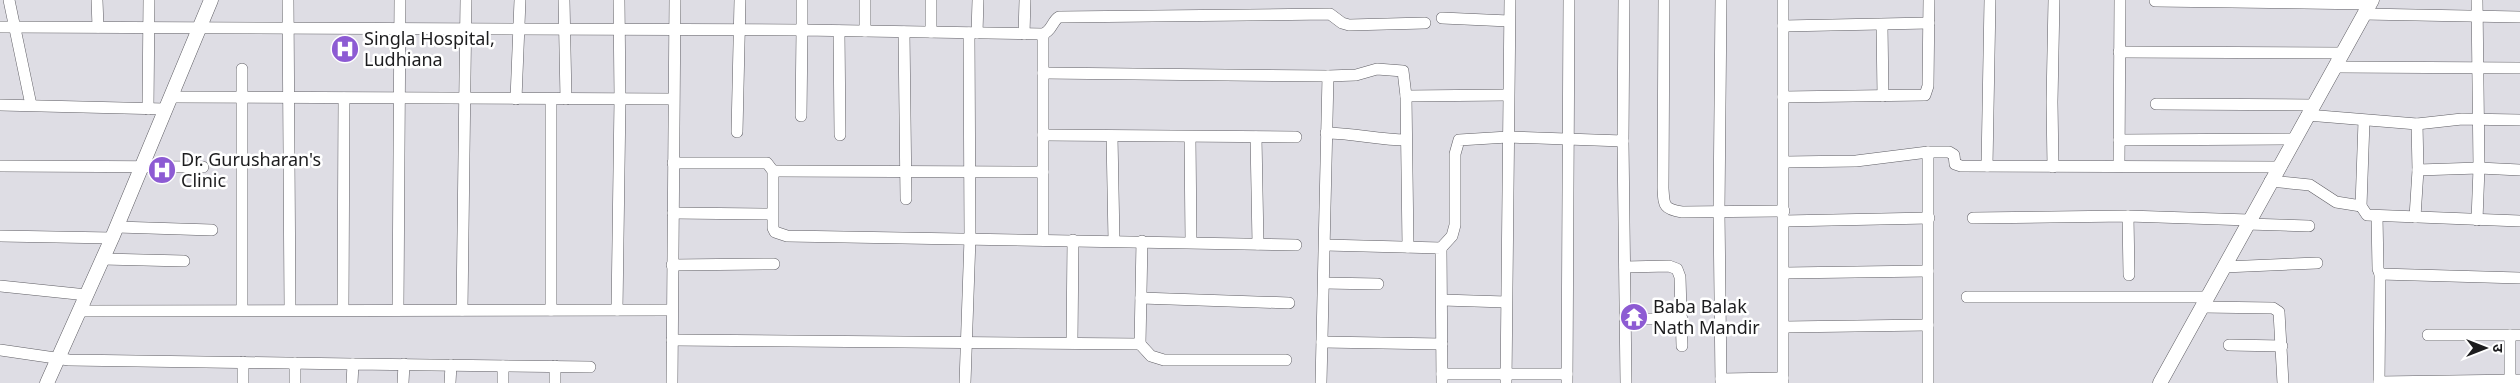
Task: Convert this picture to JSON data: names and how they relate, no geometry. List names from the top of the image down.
{
  "places": {
    "hospital": ["Singla Hospital, Ludhiana", "Dr. Gurusharan's Clinic"],
    "temple": ["Baba Balak Nath Mandir"]
  },
  "north": "right"
}
